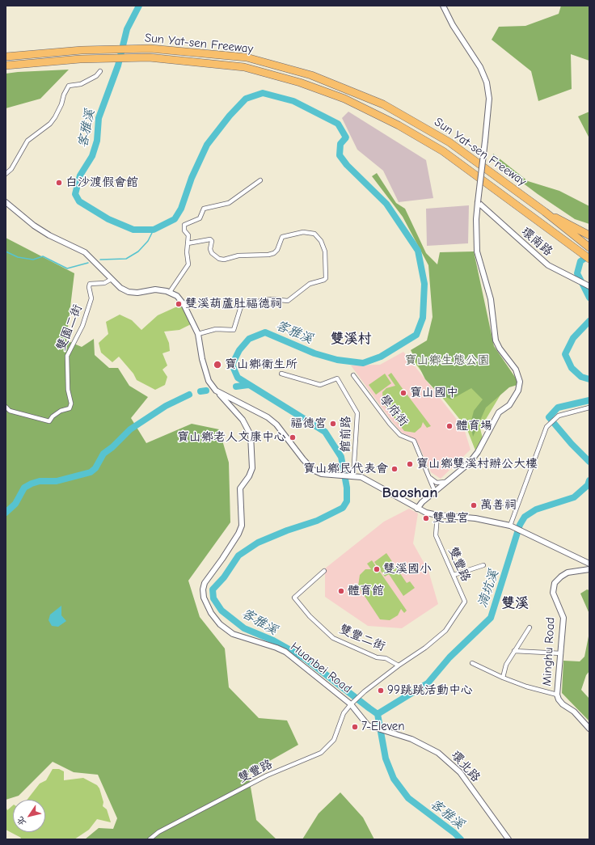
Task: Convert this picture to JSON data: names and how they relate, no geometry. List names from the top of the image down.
{
  "streets": {
    "highway": ["Sun Yat-sen Freeway"],
    "street": [
      "環南路",
      "雙園二街",
      "學府街",
      "館前路",
      "雙豐路",
      "雙豐二街",
      "Minghu Road",
      "Huanbei Road",
      "環北路"
    ]
  },
  "crossings": [
    ["雙豐路", "雙豐二街"],
    ["雙豐路", "Huanbei Road"],
    ["雙豐路", "環北路"],
    ["Huanbei Road", "環北路"]
  ],
  "districts": ["雙溪村", "Baoshan", "雙溪"],
  "water": ["客雅溪", "湳坑溪"],
  "parks": ["寶山鄉生態公園"],
  "places": [
    "白沙渡假會館",
    "雙溪葫蘆肚福德祠",
    "寶山鄉衛生所",
    "寶山國中",
    "福德宮",
    "體育場",
    "寶山鄉老人文康中心",
    "寶山鄉雙溪村辦公大樓",
    "寶山鄉民代表會",
    "萬善祠",
    "雙豐宮",
    "雙溪國小",
    "體育館",
    "99跳跳活動中心",
    "7-Eleven"
  ],
  "north": "bottom left"
}
